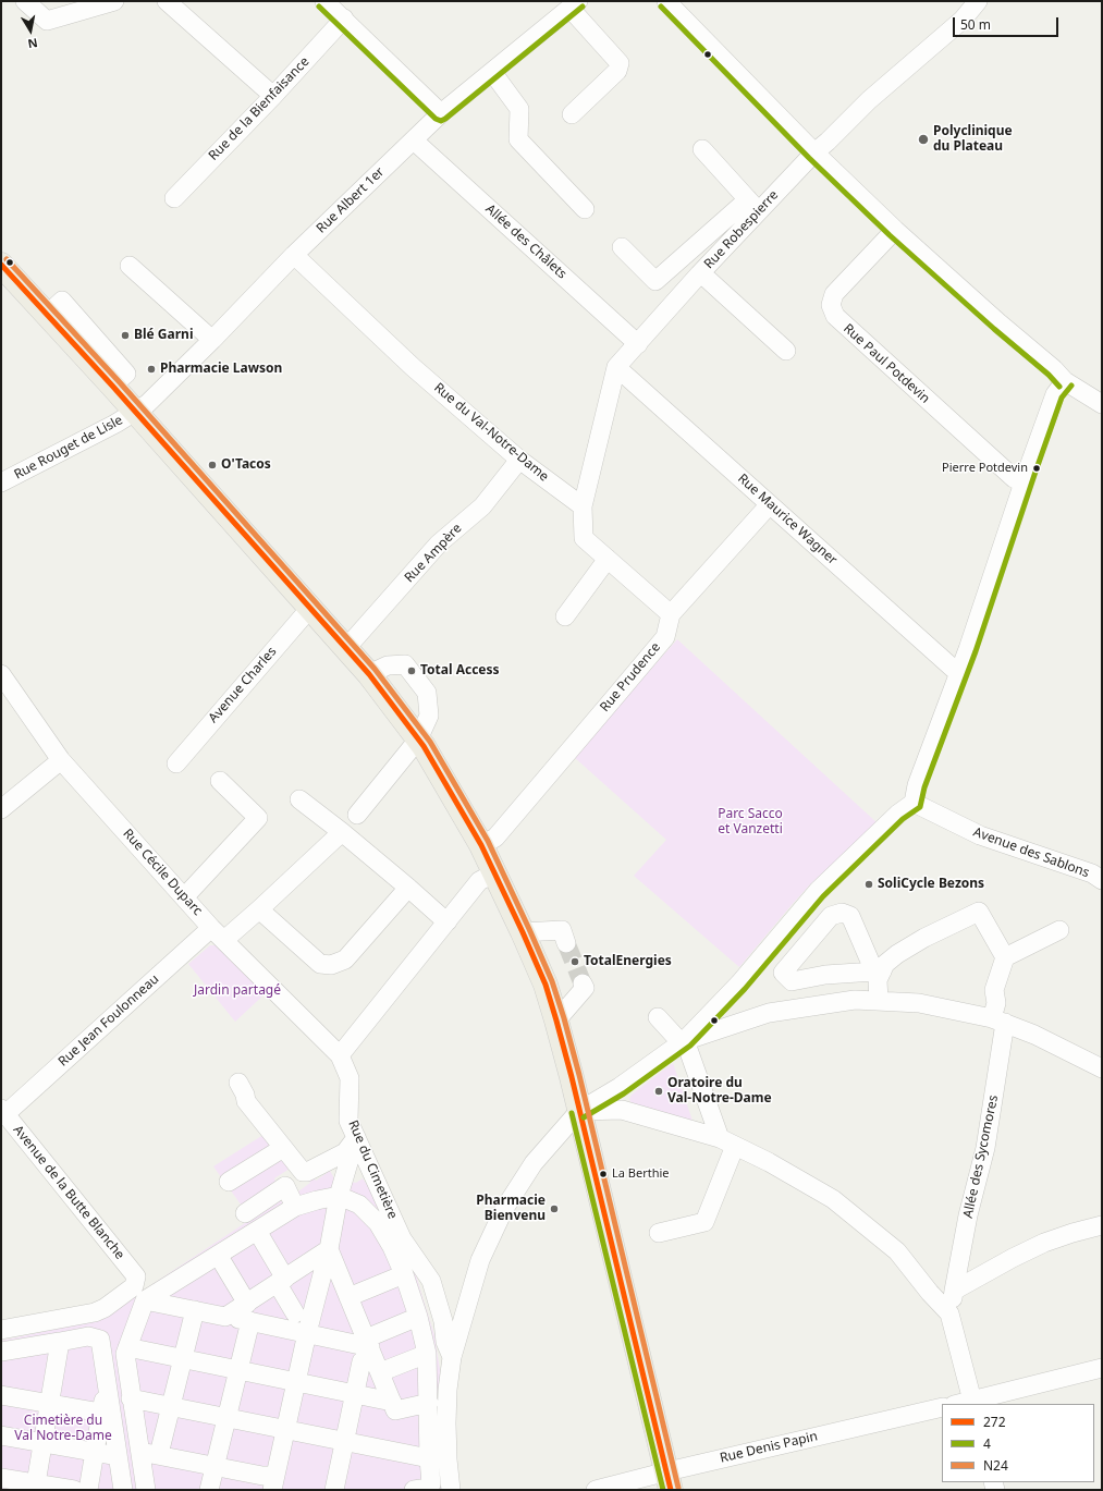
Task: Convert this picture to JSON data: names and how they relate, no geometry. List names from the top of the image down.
{
  "streets": {
    "street": [
      "Rue de la Bienfaisance",
      "Rue Albert 1er",
      "Rue Robespierre",
      "Allée des Châlets",
      "Rue Paul Potdevin",
      "Rue du Val-Notre-Dame",
      "Rue Rouget de Lisle",
      "Rue Maurice Wagner",
      "Rue Ampère",
      "Rue Prudence",
      "Avenue Charles",
      "Avenue des Sablons",
      "Rue Cécile Duparc",
      "Rue Jean Foulonneau",
      "Allée des Sycomores",
      "Rue du Cimetière",
      "Avenue de la Butte Blanche",
      "Rue Denis Papin"
    ]
  },
  "crossings": [
    ["Rue Albert 1er", "Allée des Châlets"],
    ["Rue Albert 1er", "Rue du Val-Notre-Dame"],
    ["Rue Albert 1er", "Rue Rouget de Lisle"],
    ["Rue Robespierre", "Allée des Châlets"],
    ["Rue Robespierre", "Rue du Val-Notre-Dame"],
    ["Rue Robespierre", "Rue Maurice Wagner"],
    ["Rue du Val-Notre-Dame", "Rue Ampère"],
    ["Rue Maurice Wagner", "Rue Prudence"],
    ["Rue Cécile Duparc", "Rue Jean Foulonneau"],
    ["Rue Cécile Duparc", "Rue du Cimetière"],
    ["Rue Jean Foulonneau", "Avenue de la Butte Blanche"]
  ],
  "parks": ["Parc Sacco et Vanzetti", "Jardin partagé", "Cimetière du Val Notre-Dame"],
  "places": [
    "Polyclinique du Plateau",
    "Blé Garni",
    "Pharmacie Lawson",
    "O'Tacos",
    "Pierre Potdevin",
    "Total Access",
    "SoliCycle Bezons",
    "TotalEnergies",
    "Oratoire du Val-Notre-Dame",
    "La Berthie",
    "Pharmacie Bienvenu"
  ],
  "lines": ["transit line 4", "transit line N24", "transit line 272"],
  "legend": ["272", "4", "N24"],
  "scale_bar": "50 m",
  "north": "bottom"
}
